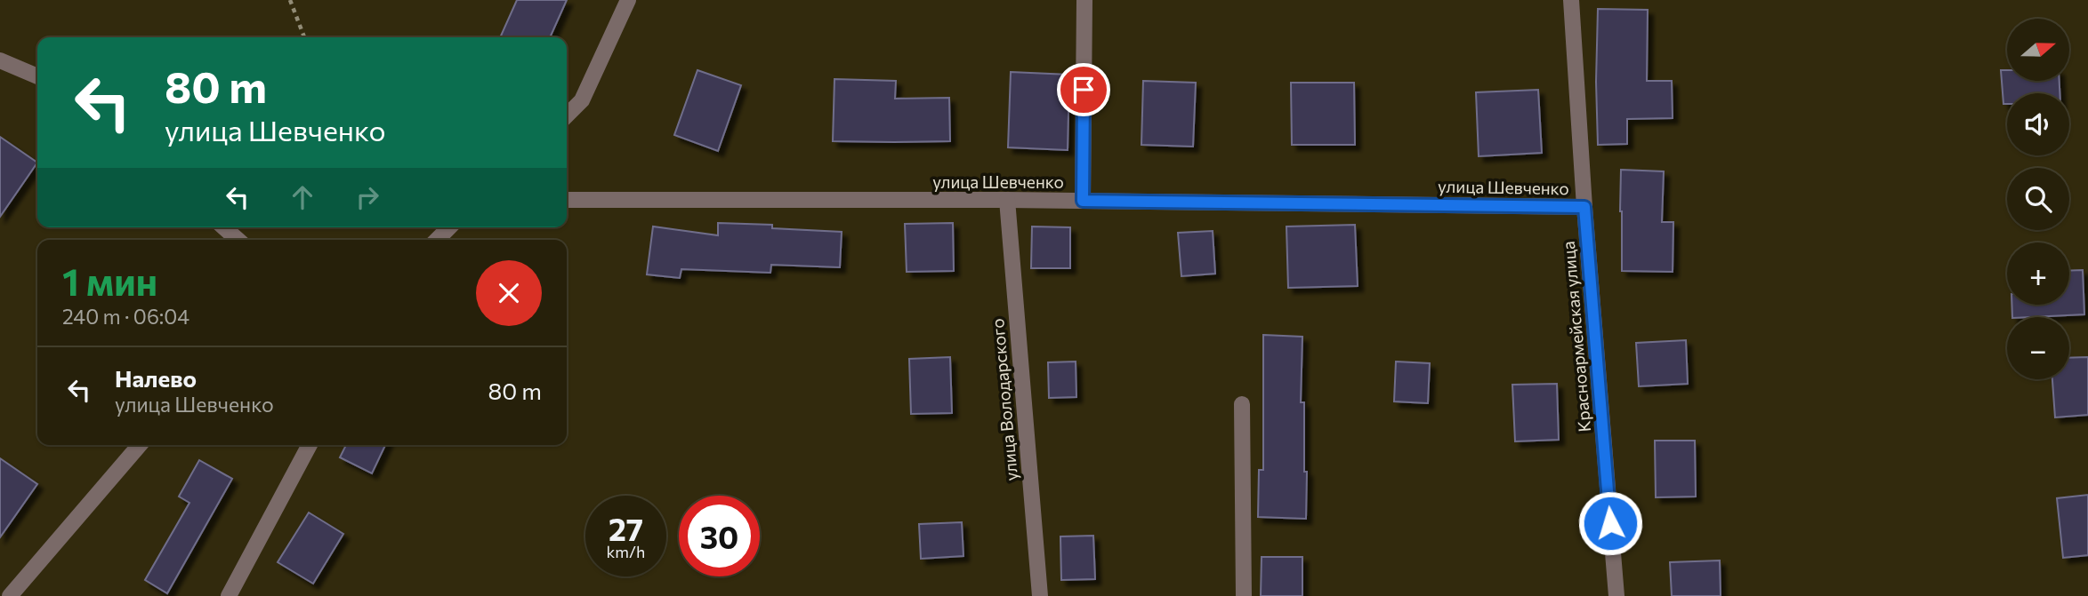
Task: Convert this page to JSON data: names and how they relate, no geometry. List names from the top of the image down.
{
  "streets": {
    "street": ["улица Шевченко", "Красноармейская улица", "улица Володарского"]
  },
  "crossings": [
    ["улица Шевченко", "Красноармейская улица"],
    ["улица Шевченко", "улица Володарского"]
  ],
  "north": "right",
  "page": {
    "map_buttons": ["+", "−"],
    "turn": ["80 m", "улица Шевченко"],
    "heading": ["1 мин", "240 m · 06:04"],
    "list": [
      {
        "name": "Налево",
        "note": "улица Шевченко",
        "value": "80 m"
      }
    ],
    "speed": "27 km/h",
    "limit": "30"
  }
}
